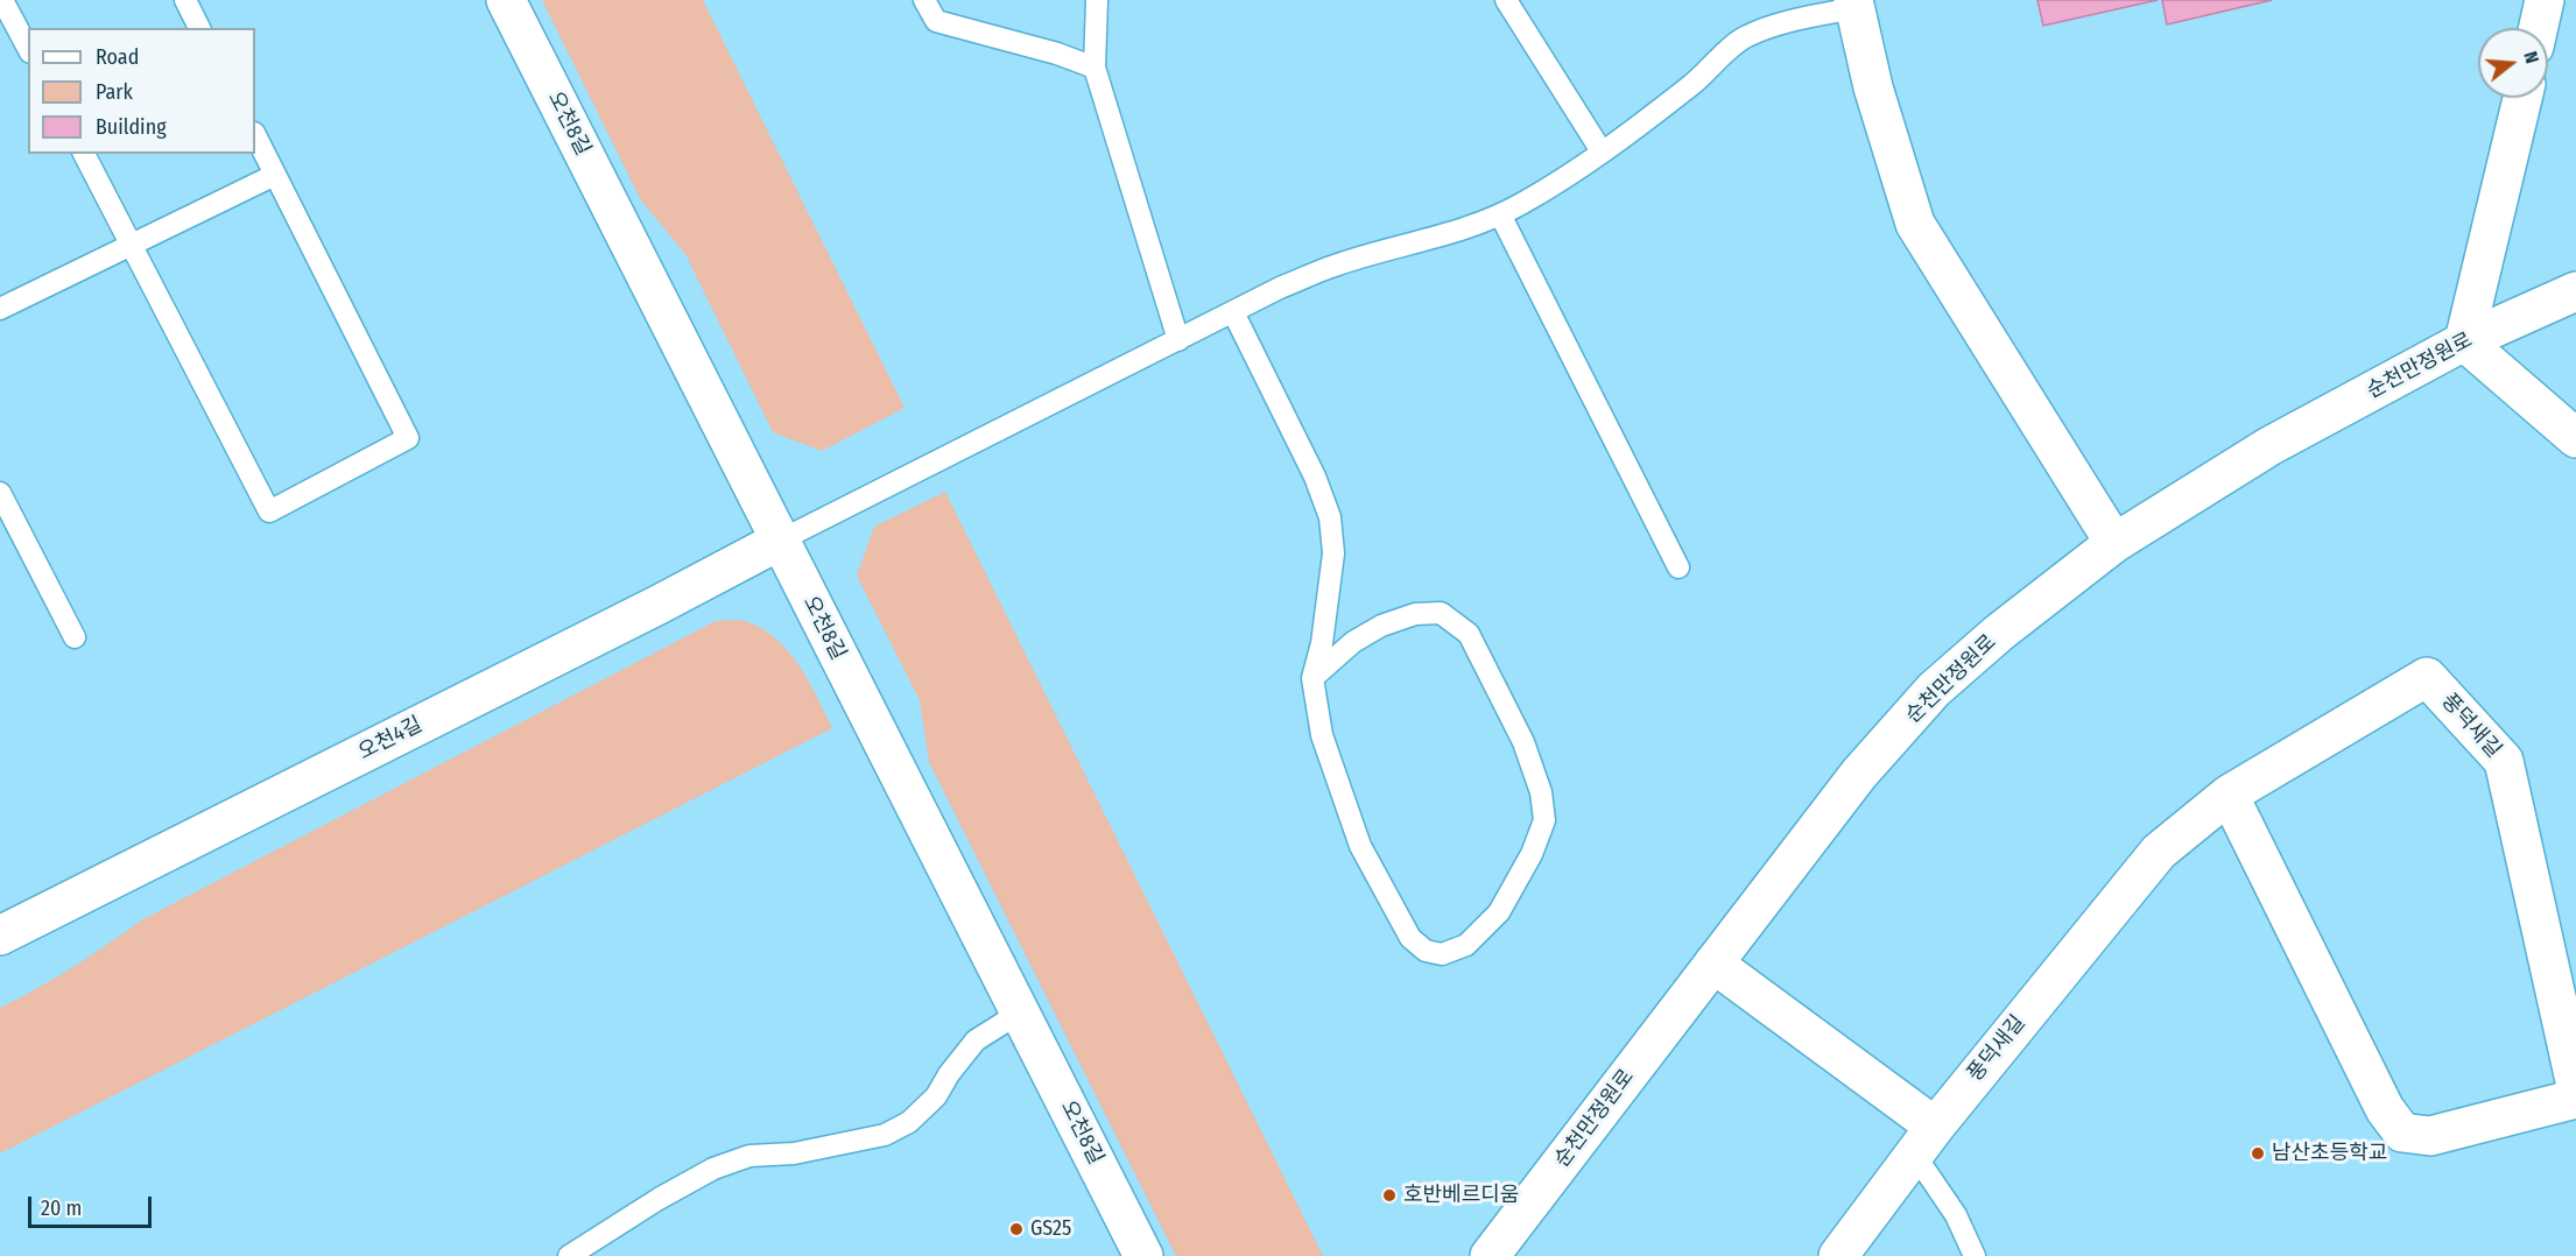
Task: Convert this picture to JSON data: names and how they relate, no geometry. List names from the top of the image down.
{
  "streets": {
    "street": [
      "오천8길",
      "순천만정원로",
      "풍덕새길",
      "오천4길"
    ]
  },
  "crossings": [
    ["오천8길", "오천4길"]
  ],
  "places": ["남산초등학교", "호반베르디움", "GS25"],
  "legend": ["Road", "Park", "Building"],
  "scale_bar": "20 m",
  "north": "right"
}
